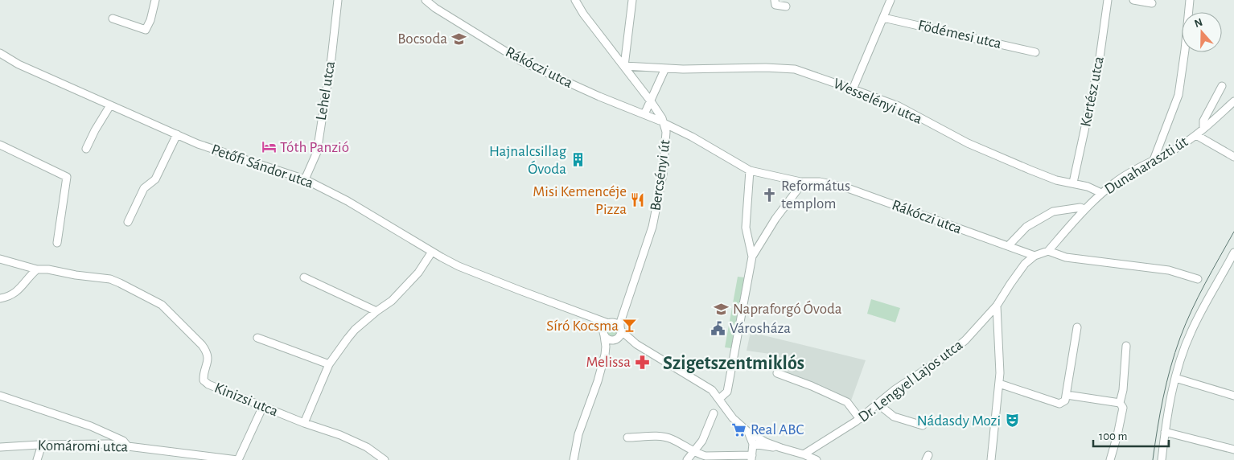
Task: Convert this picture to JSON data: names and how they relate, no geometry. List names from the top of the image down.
{
  "streets": {
    "street": [
      "Födémesi utca",
      "Rákóczi utca",
      "Lehel utca",
      "Kertész utca",
      "Wesselényi utca",
      "Dunaharaszti út",
      "Petőfi Sándor utca",
      "Bercsényi út",
      "Dr. Lengyel Lajos utca",
      "Kinizsi utca",
      "Komáromi utca"
    ]
  },
  "crossings": [
    ["Rákóczi utca", "Bercsényi út"],
    ["Rákóczi utca", "Dr. Lengyel Lajos utca"],
    ["Lehel utca", "Petőfi Sándor utca"],
    ["Kertész utca", "Wesselényi utca"],
    ["Wesselényi utca", "Dunaharaszti út"],
    ["Wesselényi utca", "Bercsényi út"],
    ["Petőfi Sándor utca", "Bercsényi út"]
  ],
  "districts": ["Szigetszentmiklós"],
  "places": {
    "school or university": ["Bocsoda", "Napraforgó Óvoda"],
    "hotel": ["Tóth Panzió"],
    "building": ["Hajnalcsillag Óvoda"],
    "church": ["Református templom"],
    "restaurant": ["Misi Kemencéje Pizza"],
    "bar": ["Síró Kocsma"],
    "public building": ["Városháza"],
    "pharmacy": ["Melissa"],
    "theatre": ["Nádasdy Mozi"],
    "supermarket": ["Real ABC"]
  },
  "scale_bar": "100 m",
  "north": "top"
}
